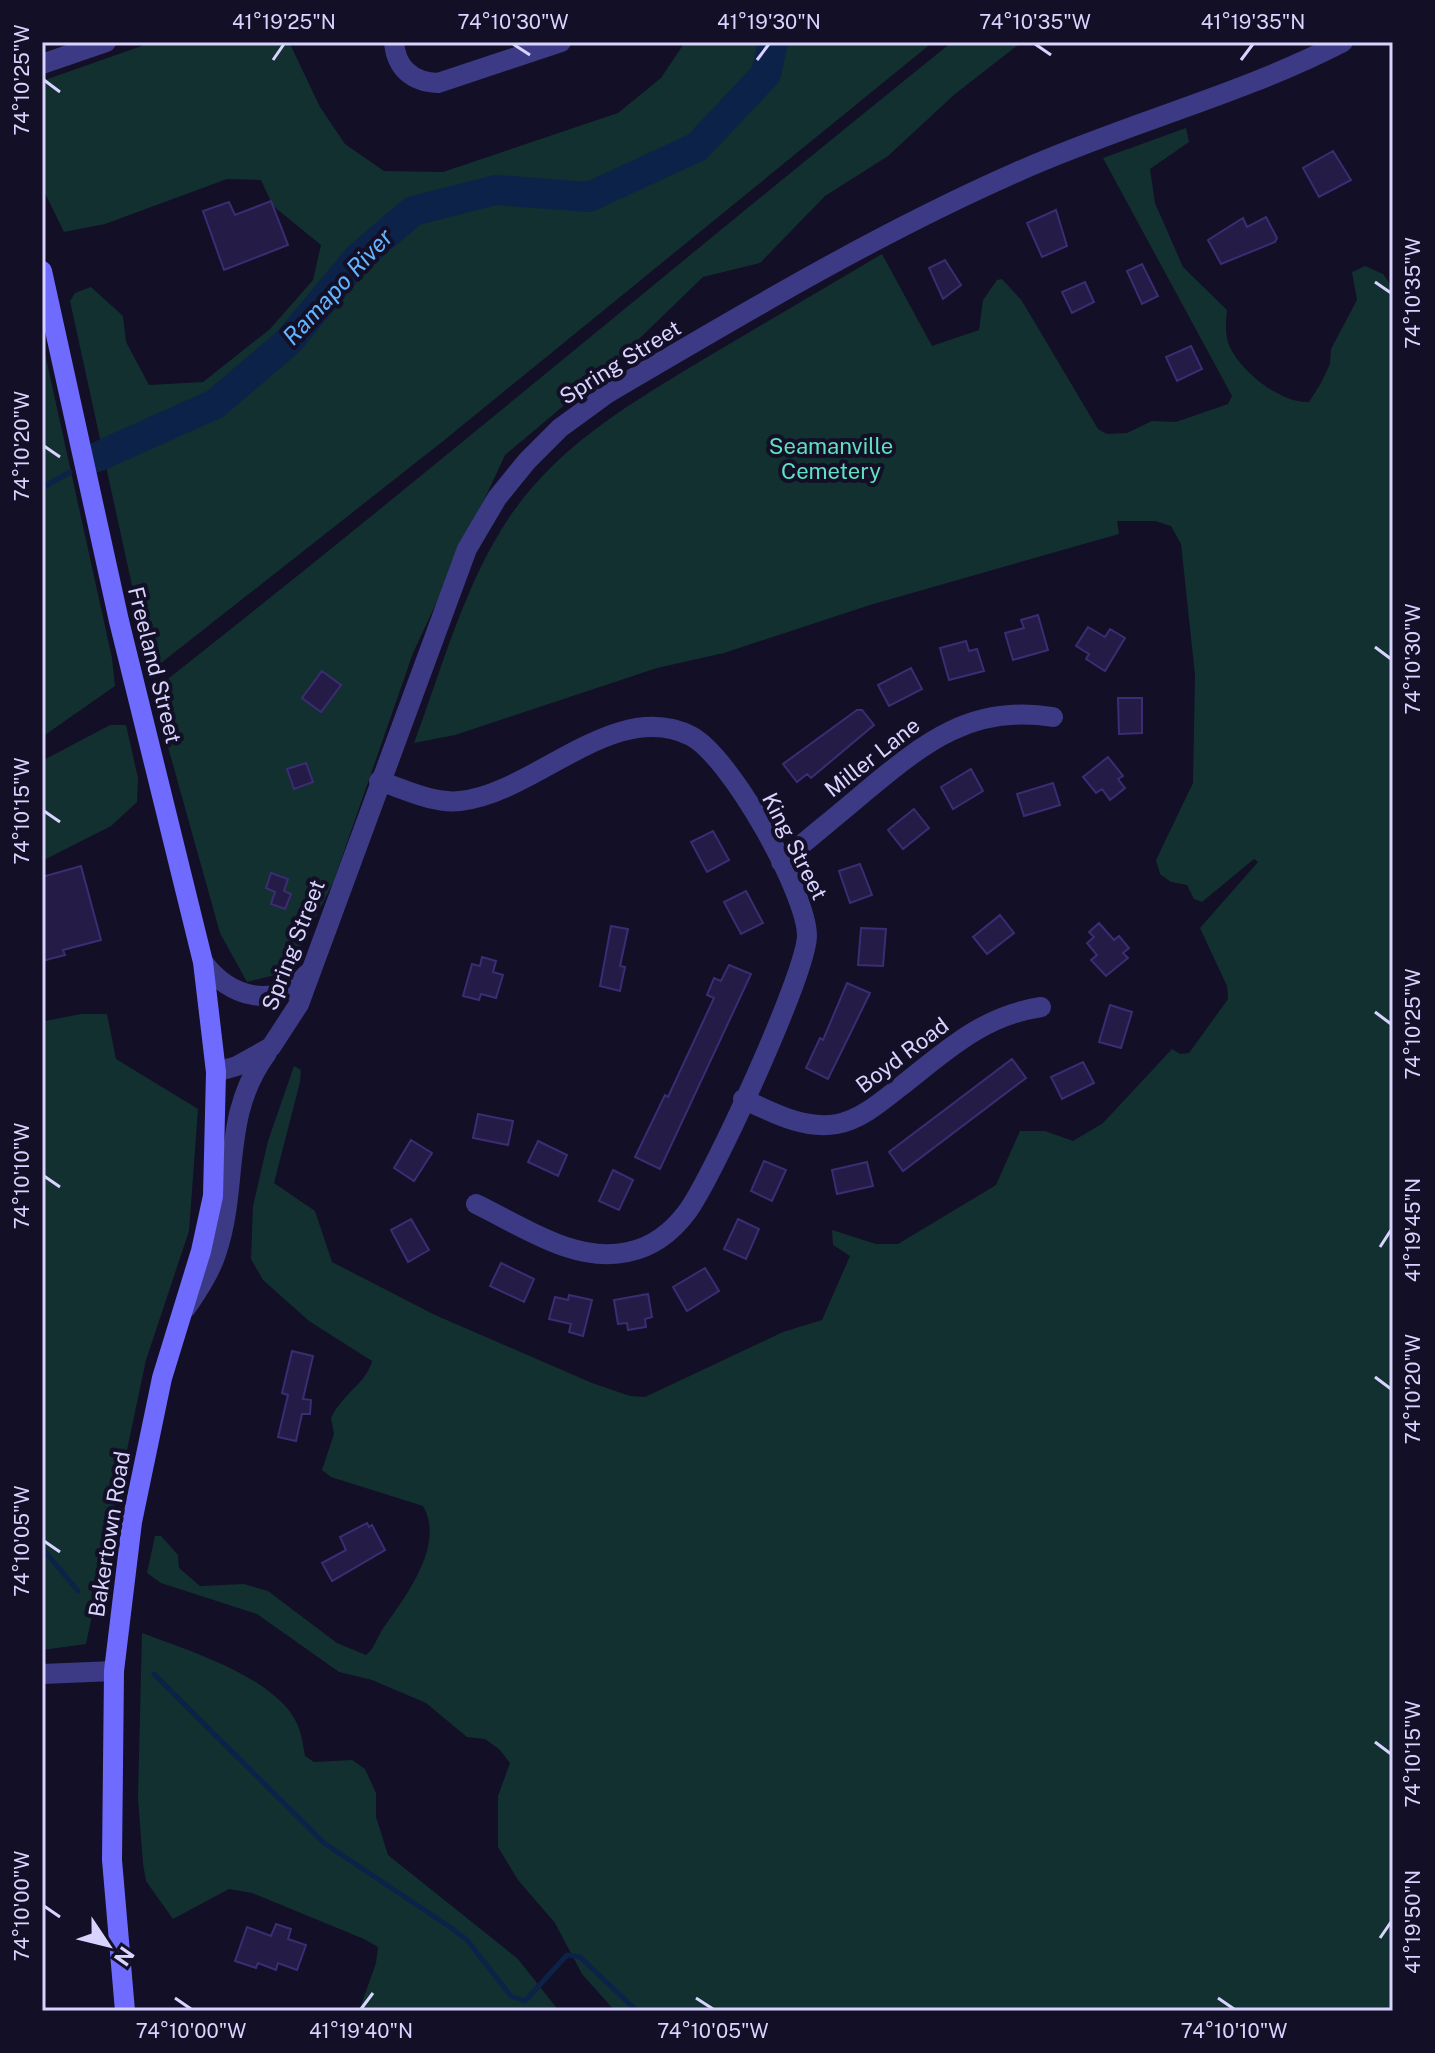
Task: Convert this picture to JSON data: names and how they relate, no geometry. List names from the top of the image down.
{
  "streets": {
    "main road": ["Freeland Street", "Bakertown Road"],
    "street": [
      "Spring Street",
      "Miller Lane",
      "King Street",
      "Boyd Road"
    ]
  },
  "crossings": [
    ["Spring Street", "Freeland Street"],
    ["Spring Street", "King Street"],
    ["Spring Street", "Bakertown Road"],
    ["Freeland Street", "Bakertown Road"],
    ["Miller Lane", "King Street"],
    ["King Street", "Boyd Road"]
  ],
  "water": ["Ramapo River"],
  "parks": ["Seamanville Cemetery"],
  "north": "bottom right",
  "coordinates": [
    "41°19'25\"N",
    "74°10'30\"W",
    "41°19'30\"N",
    "74°10'35\"W",
    "41°19'35\"N",
    "74°10'25\"W",
    "74°10'20\"W",
    "74°10'15\"W",
    "74°10'10\"W",
    "41°19'45\"N",
    "74°10'05\"W",
    "74°10'00\"W",
    "41°19'50\"N",
    "41°19'40\"N"
  ]
}
